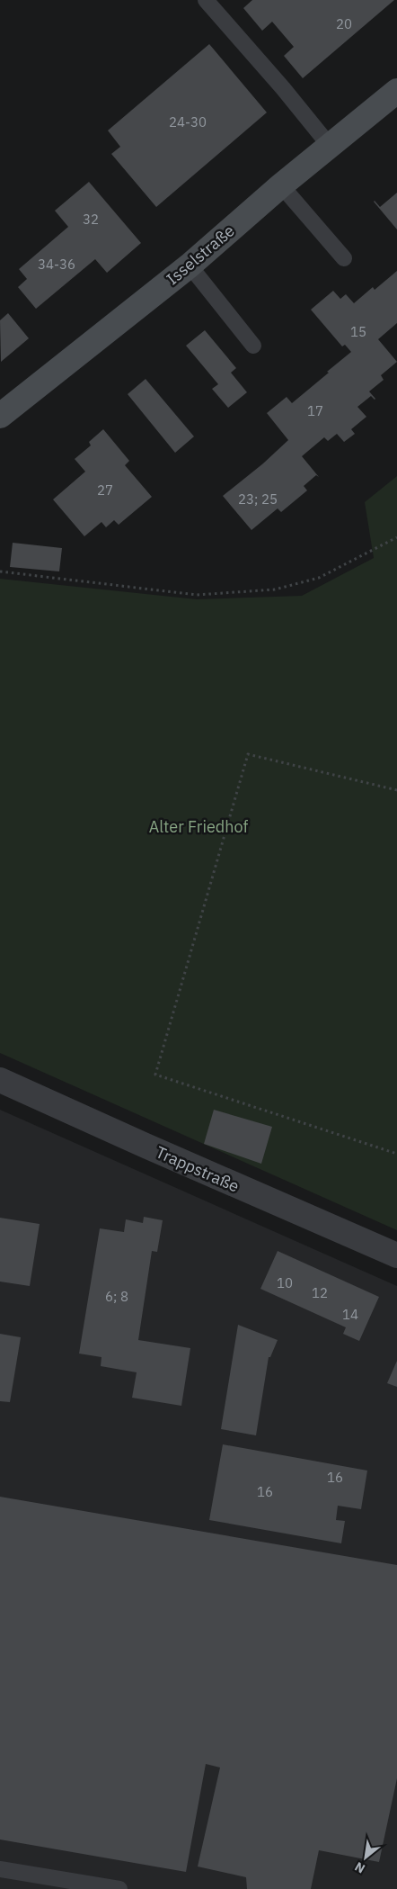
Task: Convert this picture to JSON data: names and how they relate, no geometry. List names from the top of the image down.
{
  "streets": {
    "main road": ["Isselstraße"],
    "street": ["Trappstraße"]
  },
  "parks": ["Alter Friedhof"],
  "house_numbers": [
    "20",
    "24-30",
    "32",
    "34-36",
    "15",
    "17",
    "27",
    "23; 25",
    "10",
    "12",
    "6; 8",
    "14",
    "16",
    "16"
  ],
  "north": "bottom left"
}
